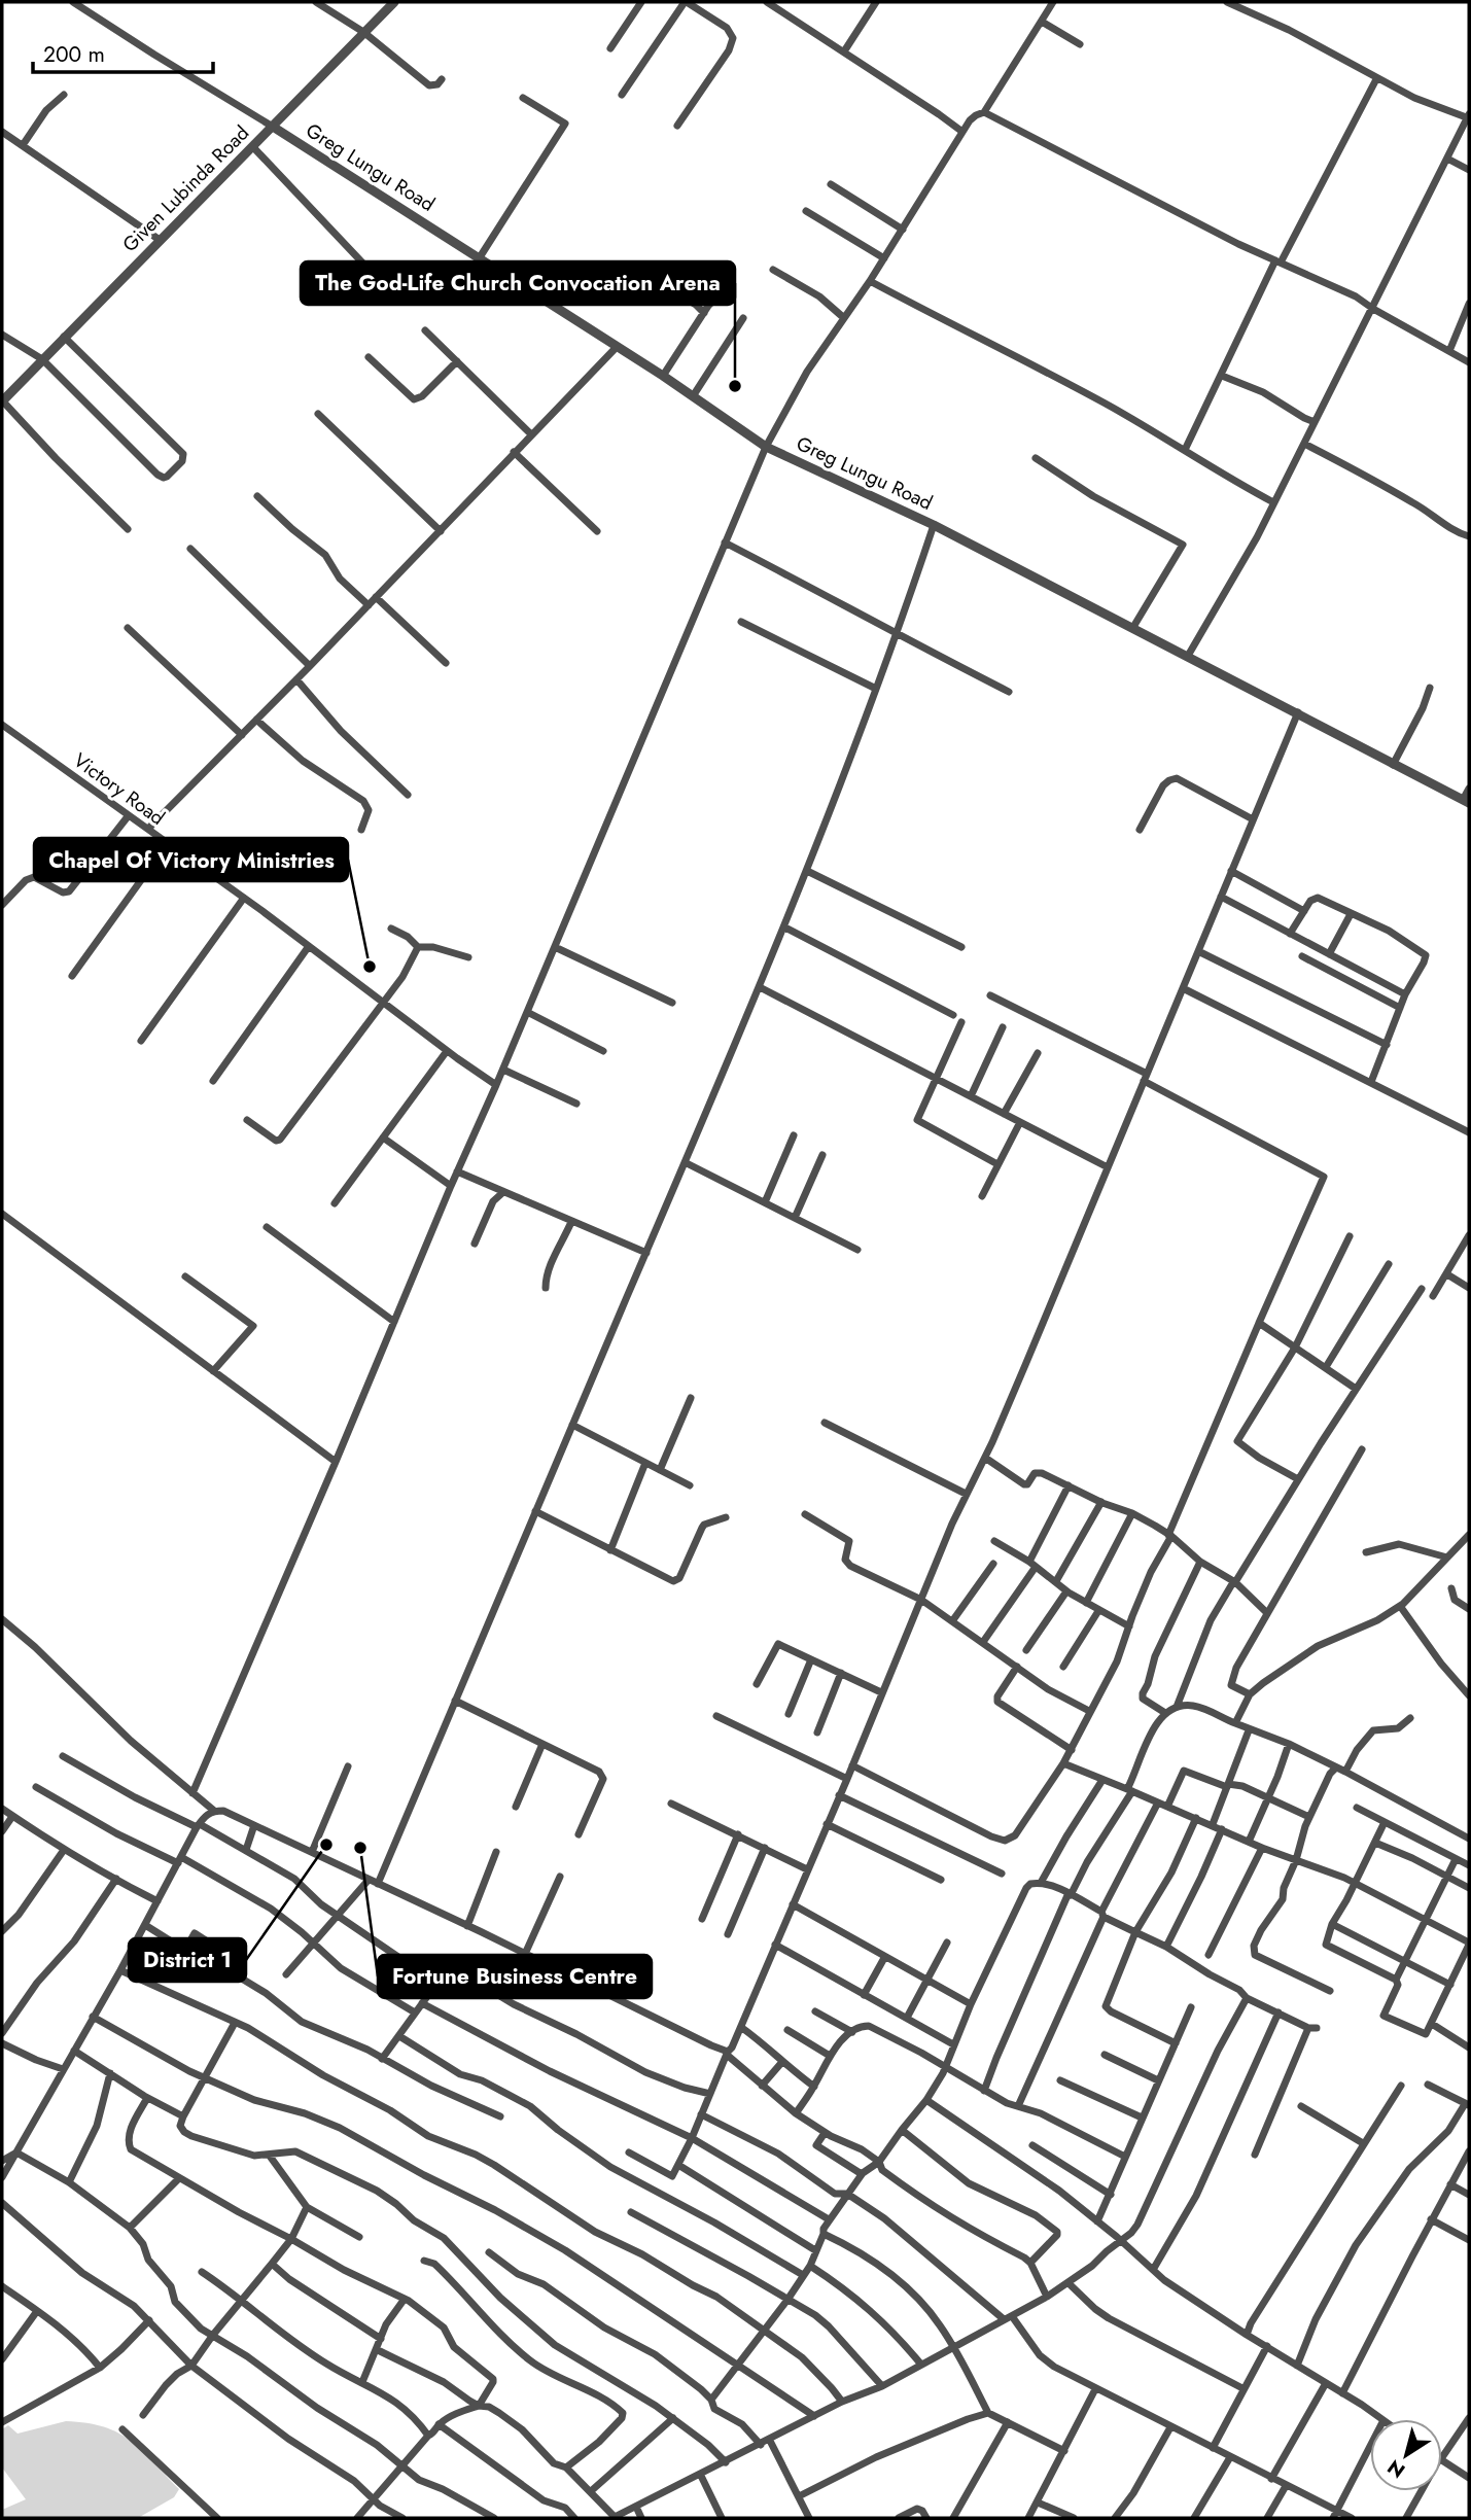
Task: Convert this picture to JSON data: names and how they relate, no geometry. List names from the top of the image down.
{
  "streets": {
    "street": ["Greg Lungu Road", "Given Lubinda Road", "Victory Road"]
  },
  "crossings": [
    ["Greg Lungu Road", "Given Lubinda Road"]
  ],
  "places": [
    "The God-Life Church Convocation Arena",
    "Chapel Of Victory Ministries",
    "District 1",
    "Fortune Business Centre"
  ],
  "scale_bar": "200 m",
  "north": "bottom left"
}
